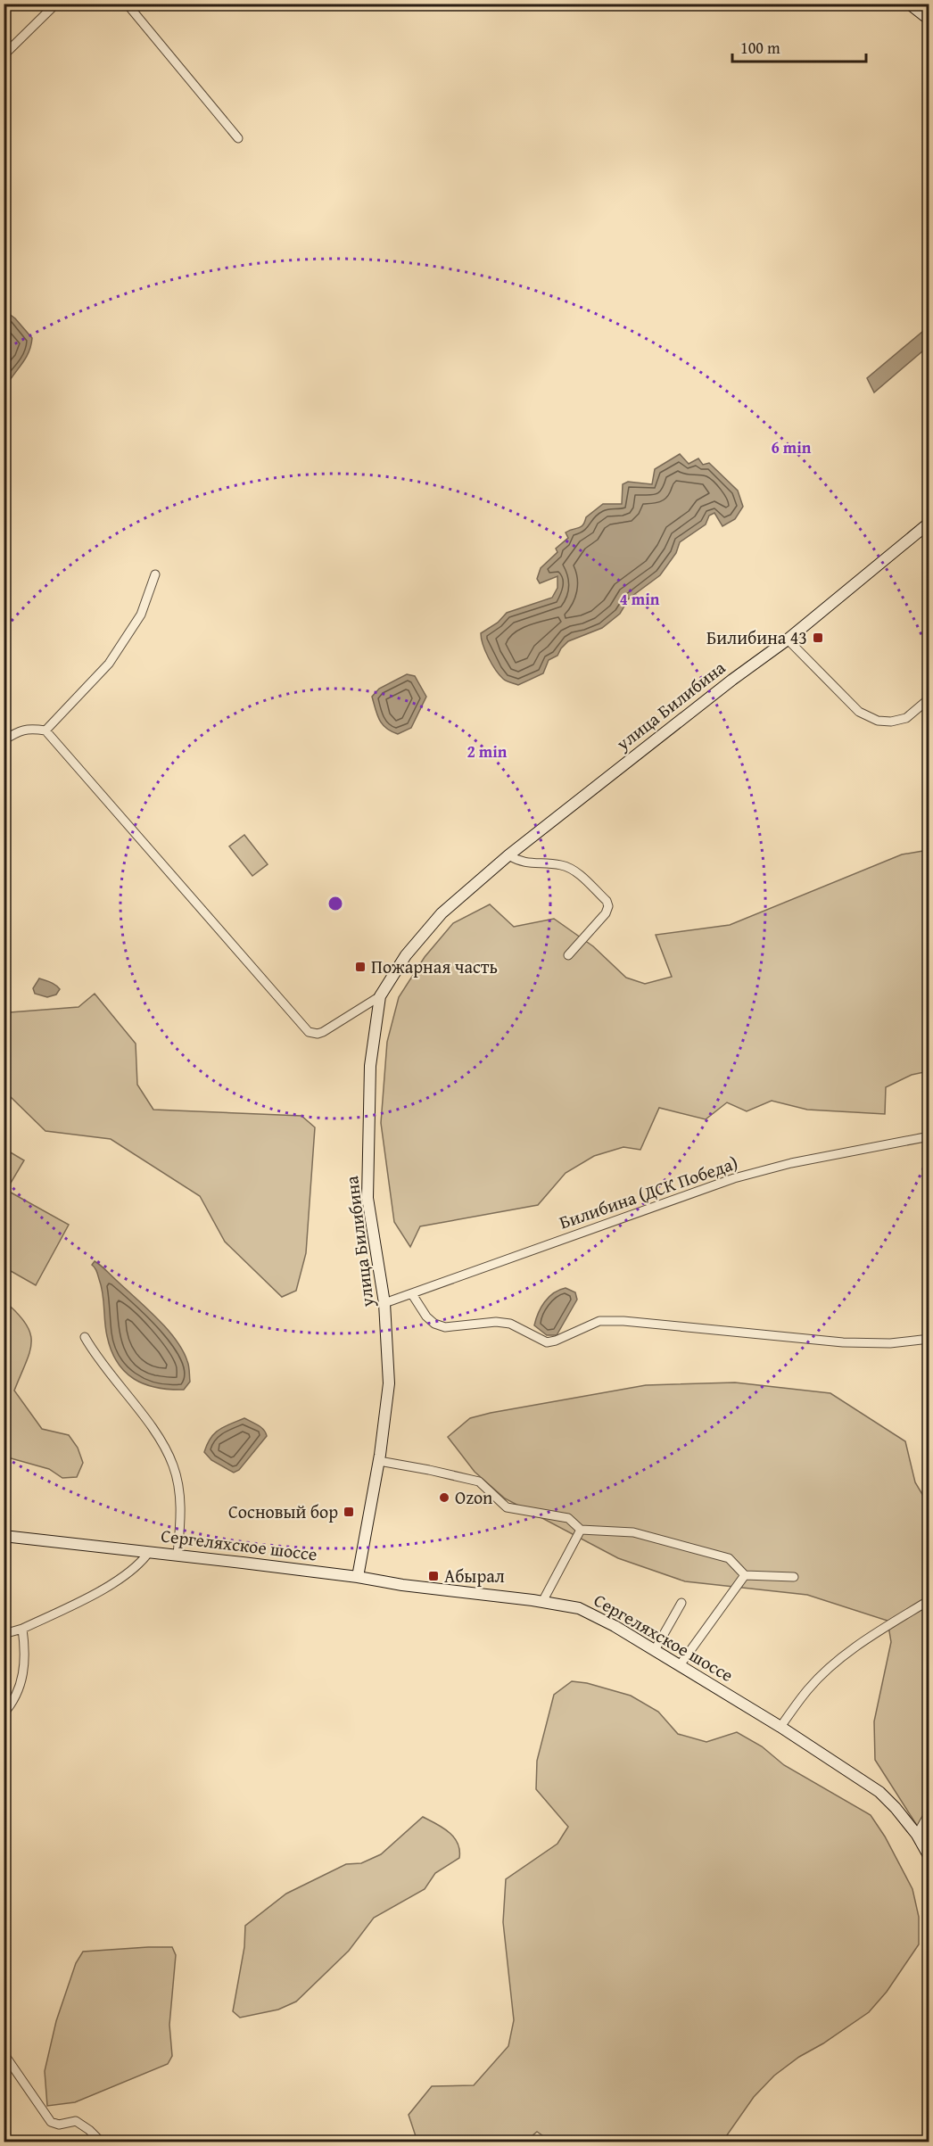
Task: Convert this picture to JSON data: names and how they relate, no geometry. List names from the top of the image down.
{
  "streets": {
    "main road": ["улица Билибина", "Сергеляхское шоссе"],
    "street": ["Билибина (ДСК Победа)"]
  },
  "crossings": [
    ["улица Билибина", "Билибина (ДСК Победа)"],
    ["улица Билибина", "Сергеляхское шоссе"]
  ],
  "places": {
    "transit": [
      "Билибина 43",
      "Пожарная часть",
      "Сосновый бор",
      "Абырал"
    ],
    "other": ["Ozon"]
  },
  "scale_bar": "100 m",
  "rings": ["6 min", "4 min", "2 min"]
}
